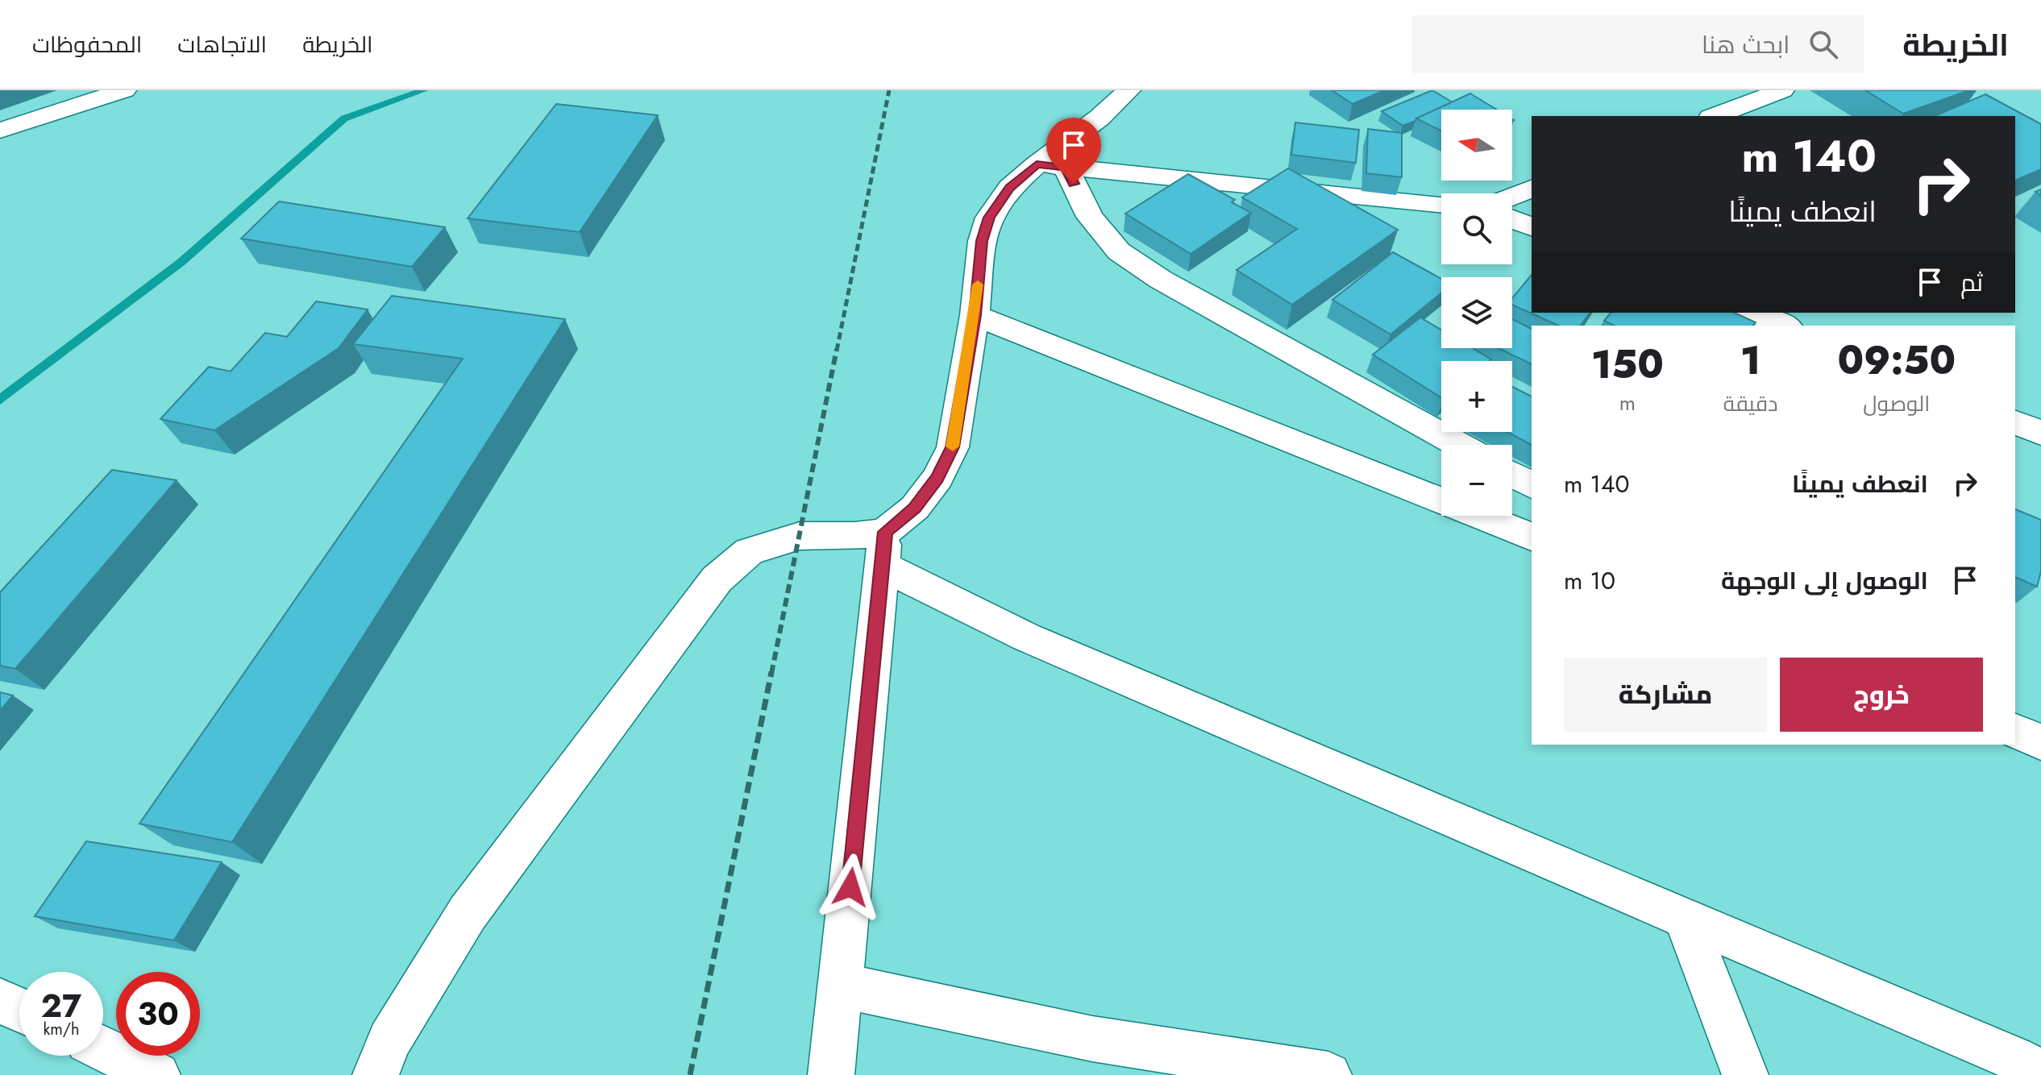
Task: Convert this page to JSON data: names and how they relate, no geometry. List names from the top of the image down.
{
  "north": "left",
  "page": {
    "header": "الخريطة",
    "search": "ابحث هنا",
    "nav": ["الخريطة", "الاتجاهات", "المحفوظات"],
    "map_buttons": ["+", "−"],
    "turn": ["140 m", "انعطف يمينًا"],
    "then": "ثم",
    "eta": [
      "09:50",
      "الوصول",
      "1",
      "دقيقة",
      "150",
      "m"
    ],
    "list": [
      {
        "name": "انعطف يمينًا",
        "value": "140 m"
      },
      {
        "name": "الوصول إلى الوجهة",
        "value": "10 m"
      }
    ],
    "buttons": ["خروج", "مشاركة"],
    "speed": "27 km/h",
    "limit": "30"
  }
}
